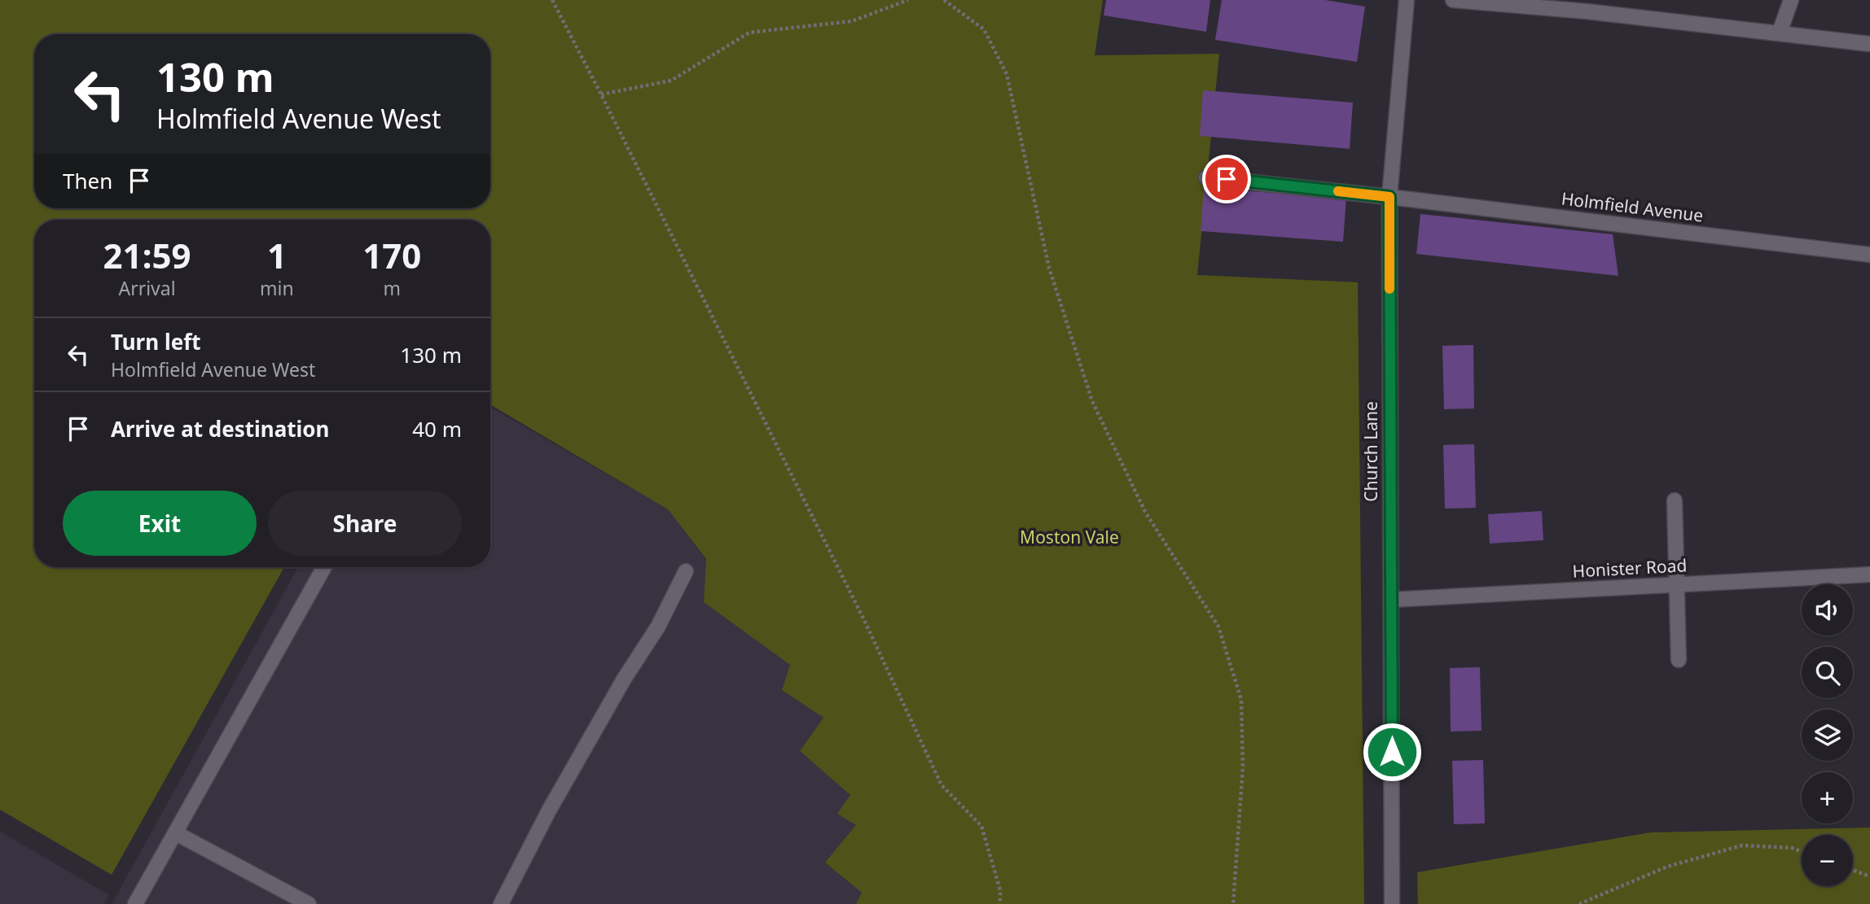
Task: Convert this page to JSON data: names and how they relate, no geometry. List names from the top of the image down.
{
  "streets": {
    "street": ["Holmfield Avenue", "Church Lane", "Honister Road"]
  },
  "crossings": [
    ["Holmfield Avenue", "Church Lane"],
    ["Church Lane", "Honister Road"]
  ],
  "parks": ["Moston Vale"],
  "page": {
    "turn": ["130 m", "Holmfield Avenue West"],
    "then": "Then",
    "eta": [
      "21:59",
      "Arrival",
      "1",
      "min",
      "170",
      "m"
    ],
    "list": [
      {
        "name": "Turn left",
        "note": "Holmfield Avenue West",
        "value": "130 m"
      },
      {
        "name": "Arrive at destination",
        "value": "40 m"
      }
    ],
    "buttons": ["Exit", "Share"],
    "map_buttons": ["+", "−"]
  }
}
